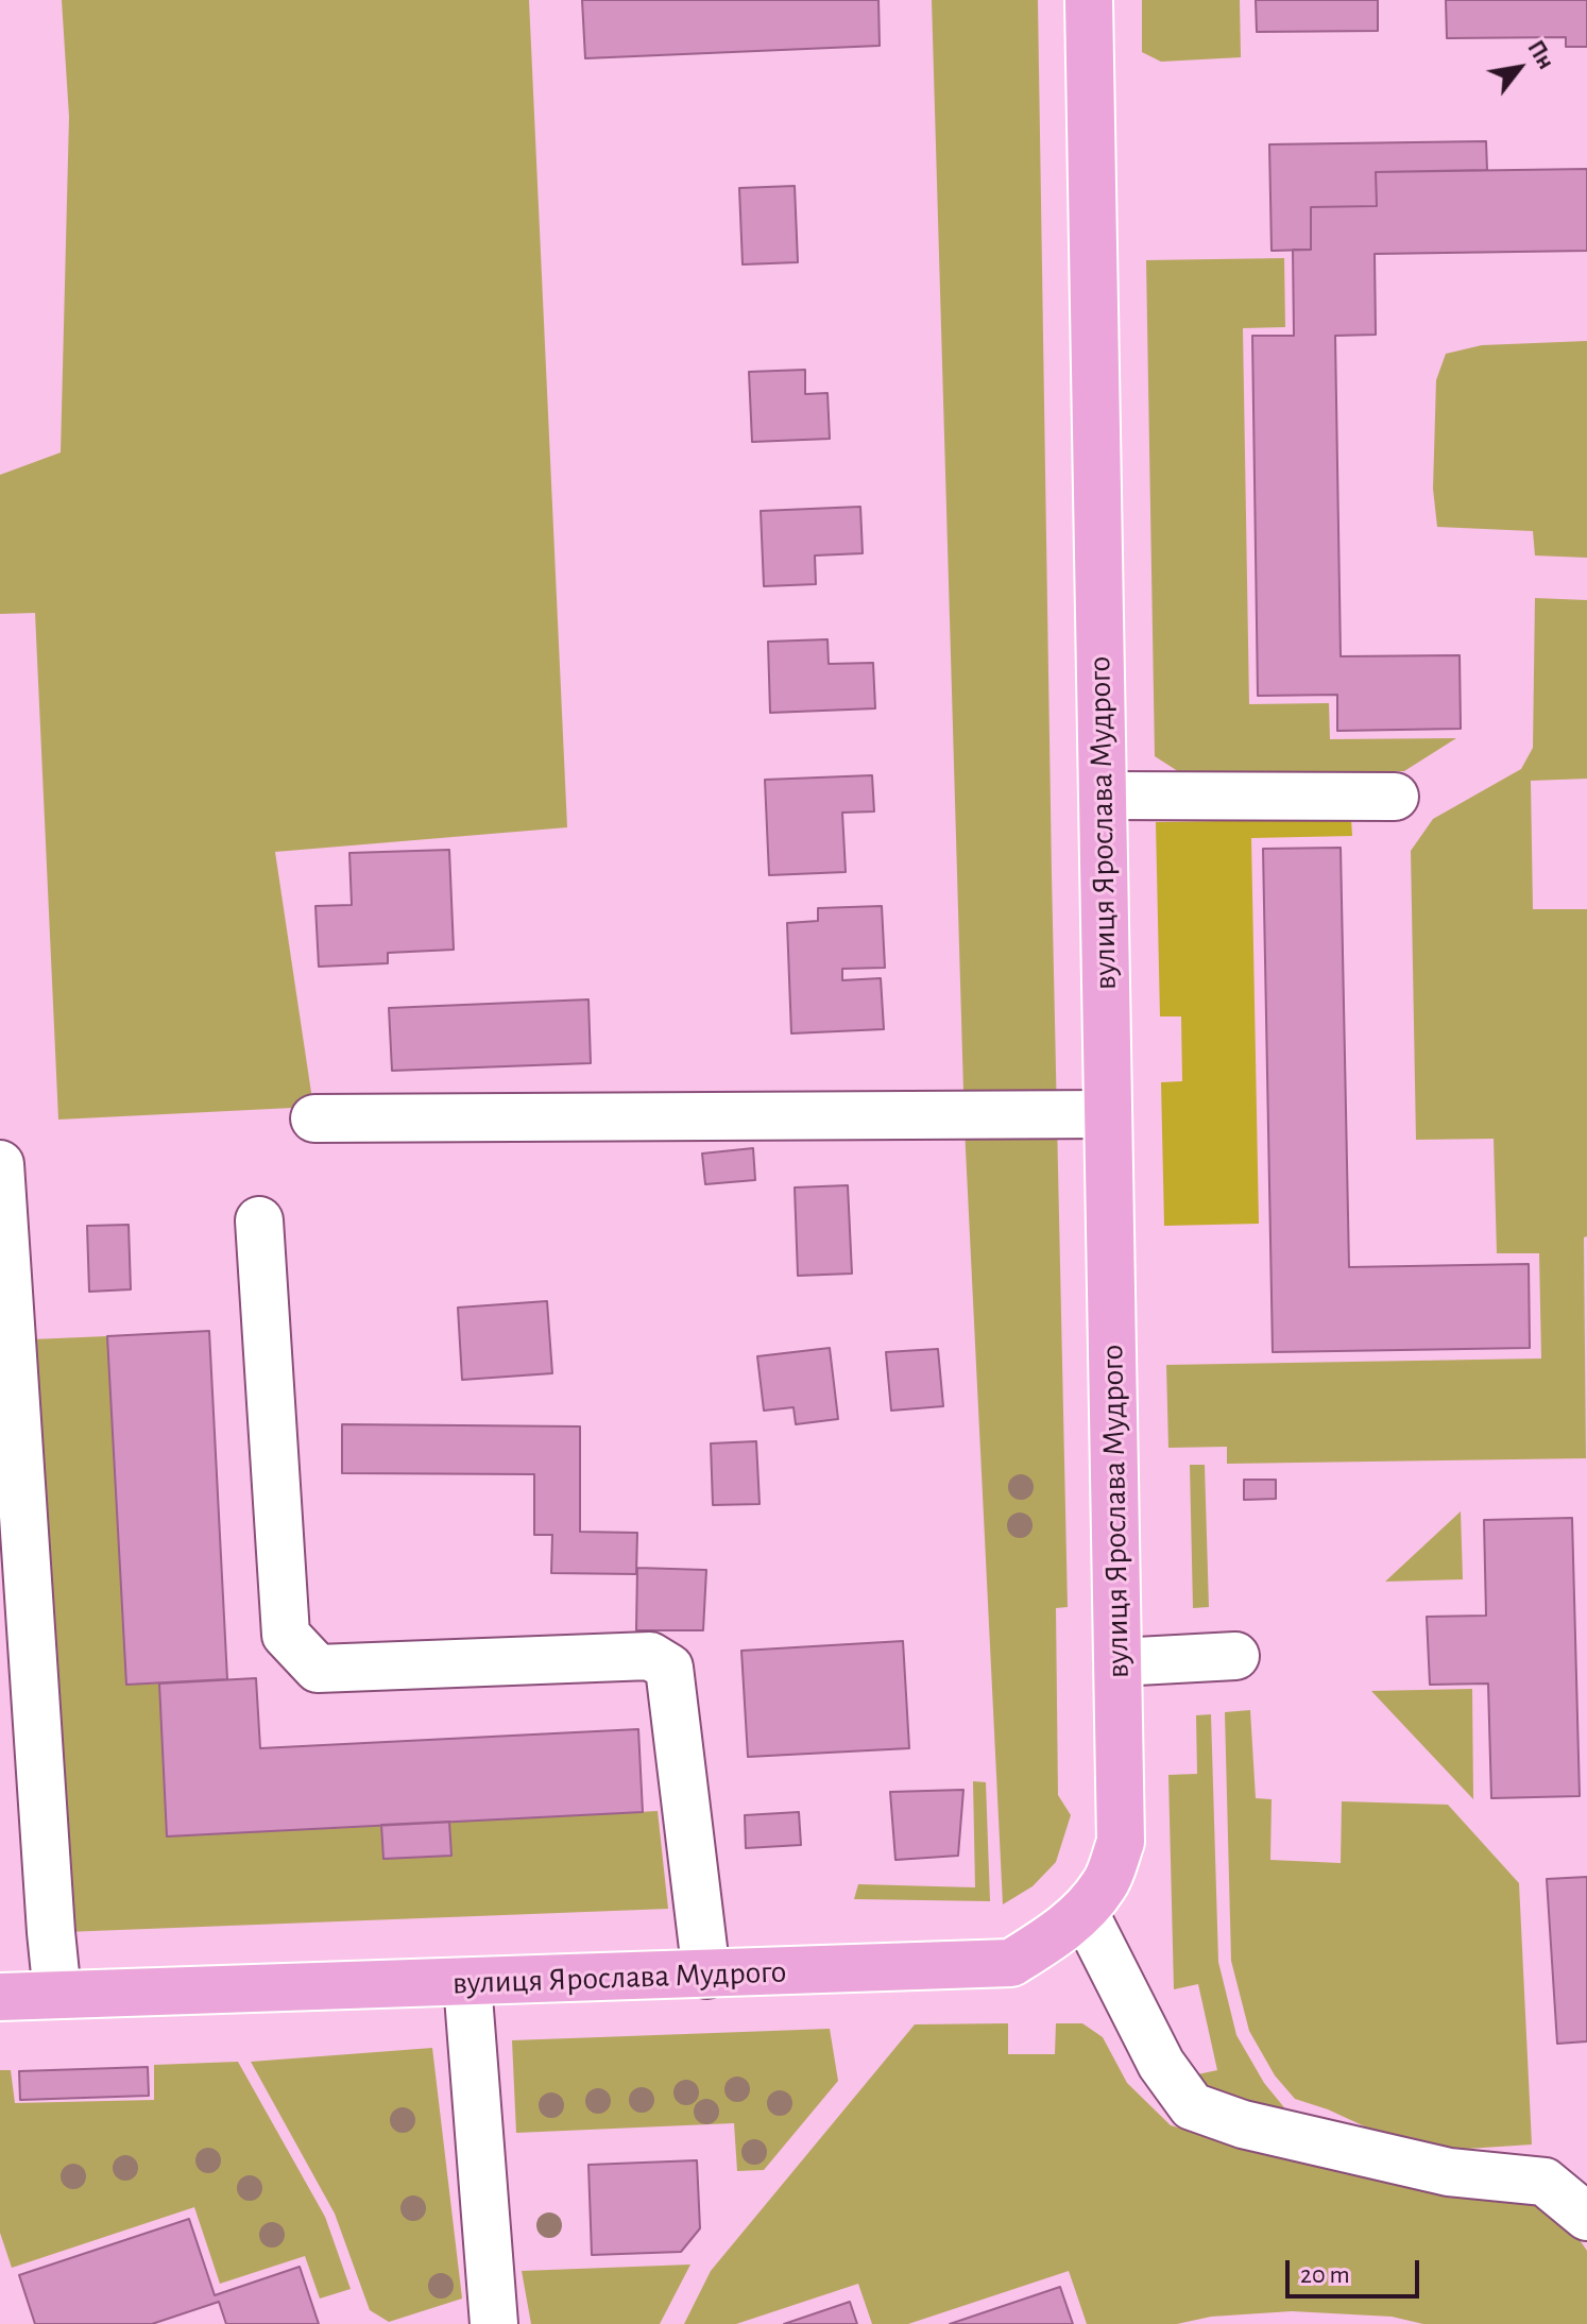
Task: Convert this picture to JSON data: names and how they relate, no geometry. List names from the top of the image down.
{
  "streets": {
    "main road": ["вулиця Ярослава Мудрого"]
  },
  "scale_bar": "20 m",
  "north": "top right"
}
